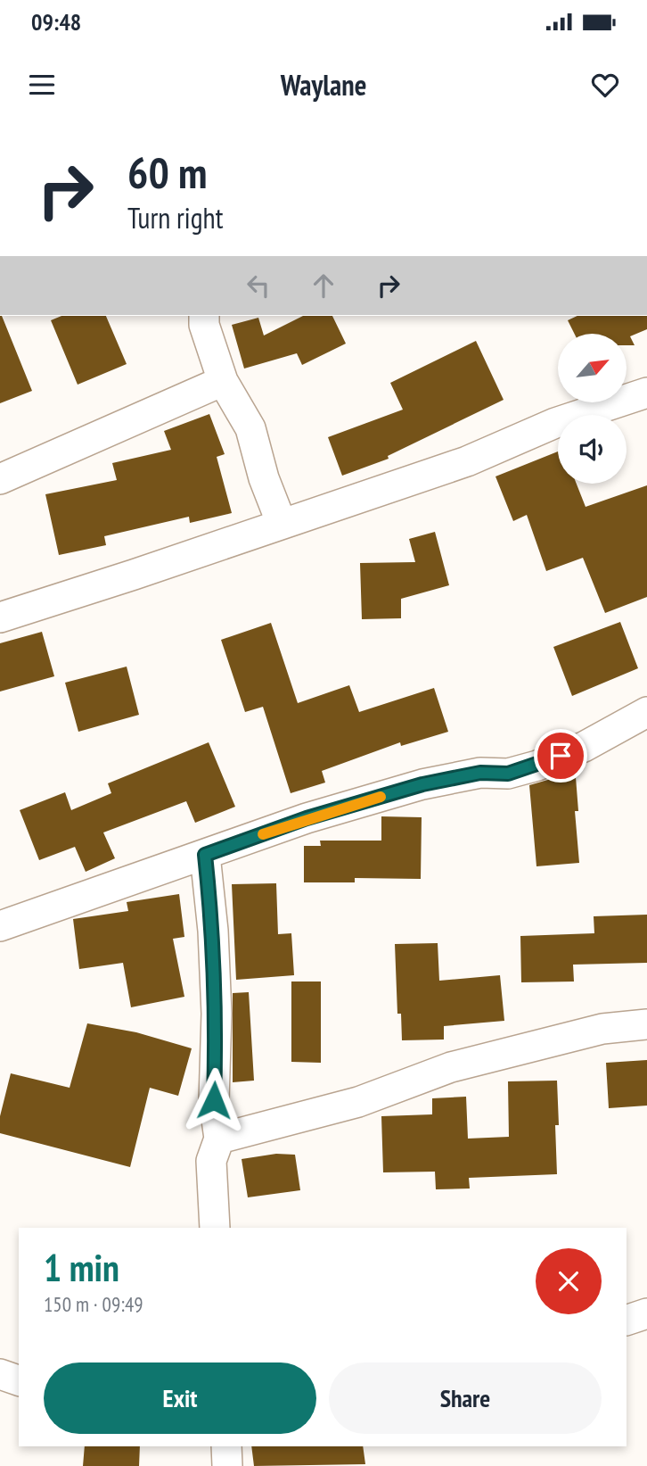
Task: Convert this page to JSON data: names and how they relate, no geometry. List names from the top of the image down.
{
  "north": "top right",
  "page": {
    "status": "09:48",
    "header": "Waylane",
    "turn": ["60 m", "Turn right"],
    "heading": ["1 min", "150 m · 09:49"],
    "buttons": ["Exit", "Share"]
  }
}
